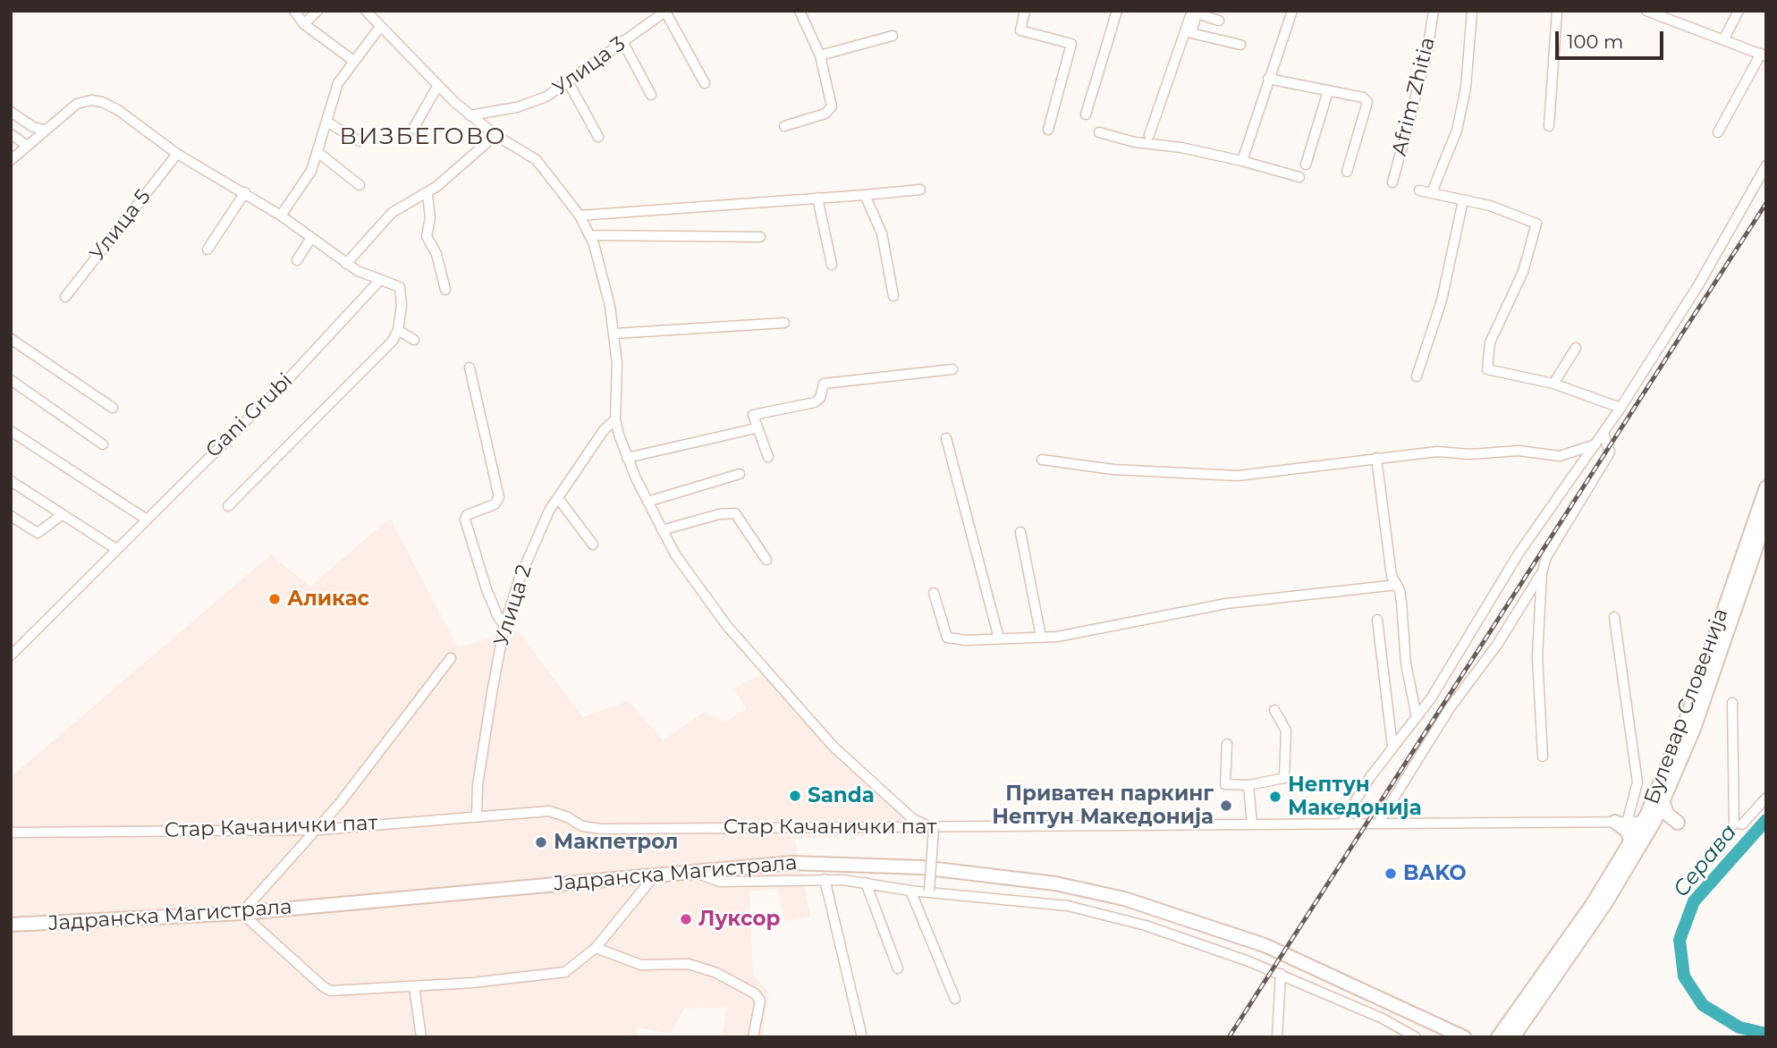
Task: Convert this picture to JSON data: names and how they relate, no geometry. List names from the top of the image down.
{
  "streets": {
    "street": [
      "Улица 3",
      "Afrim Zhitia",
      "Улица 5",
      "Gani Grubi",
      "Улица 2",
      "Булевар Словенија",
      "Стар Качанички пат",
      "Јадранска Магистрала"
    ]
  },
  "crossings": [
    ["Улица 2", "Стар Качанички пат"],
    ["Булевар Словенија", "Стар Качанички пат"]
  ],
  "districts": ["ВИЗБЕГОВО"],
  "water": ["Серава"],
  "places": [
    "Аликас",
    "Sanda",
    "Нептун Македонија",
    "Приватен паркинг Нептун Македонија",
    "Макпетрол",
    "BAKO",
    "Луксор"
  ],
  "scale_bar": "100 m"
}
